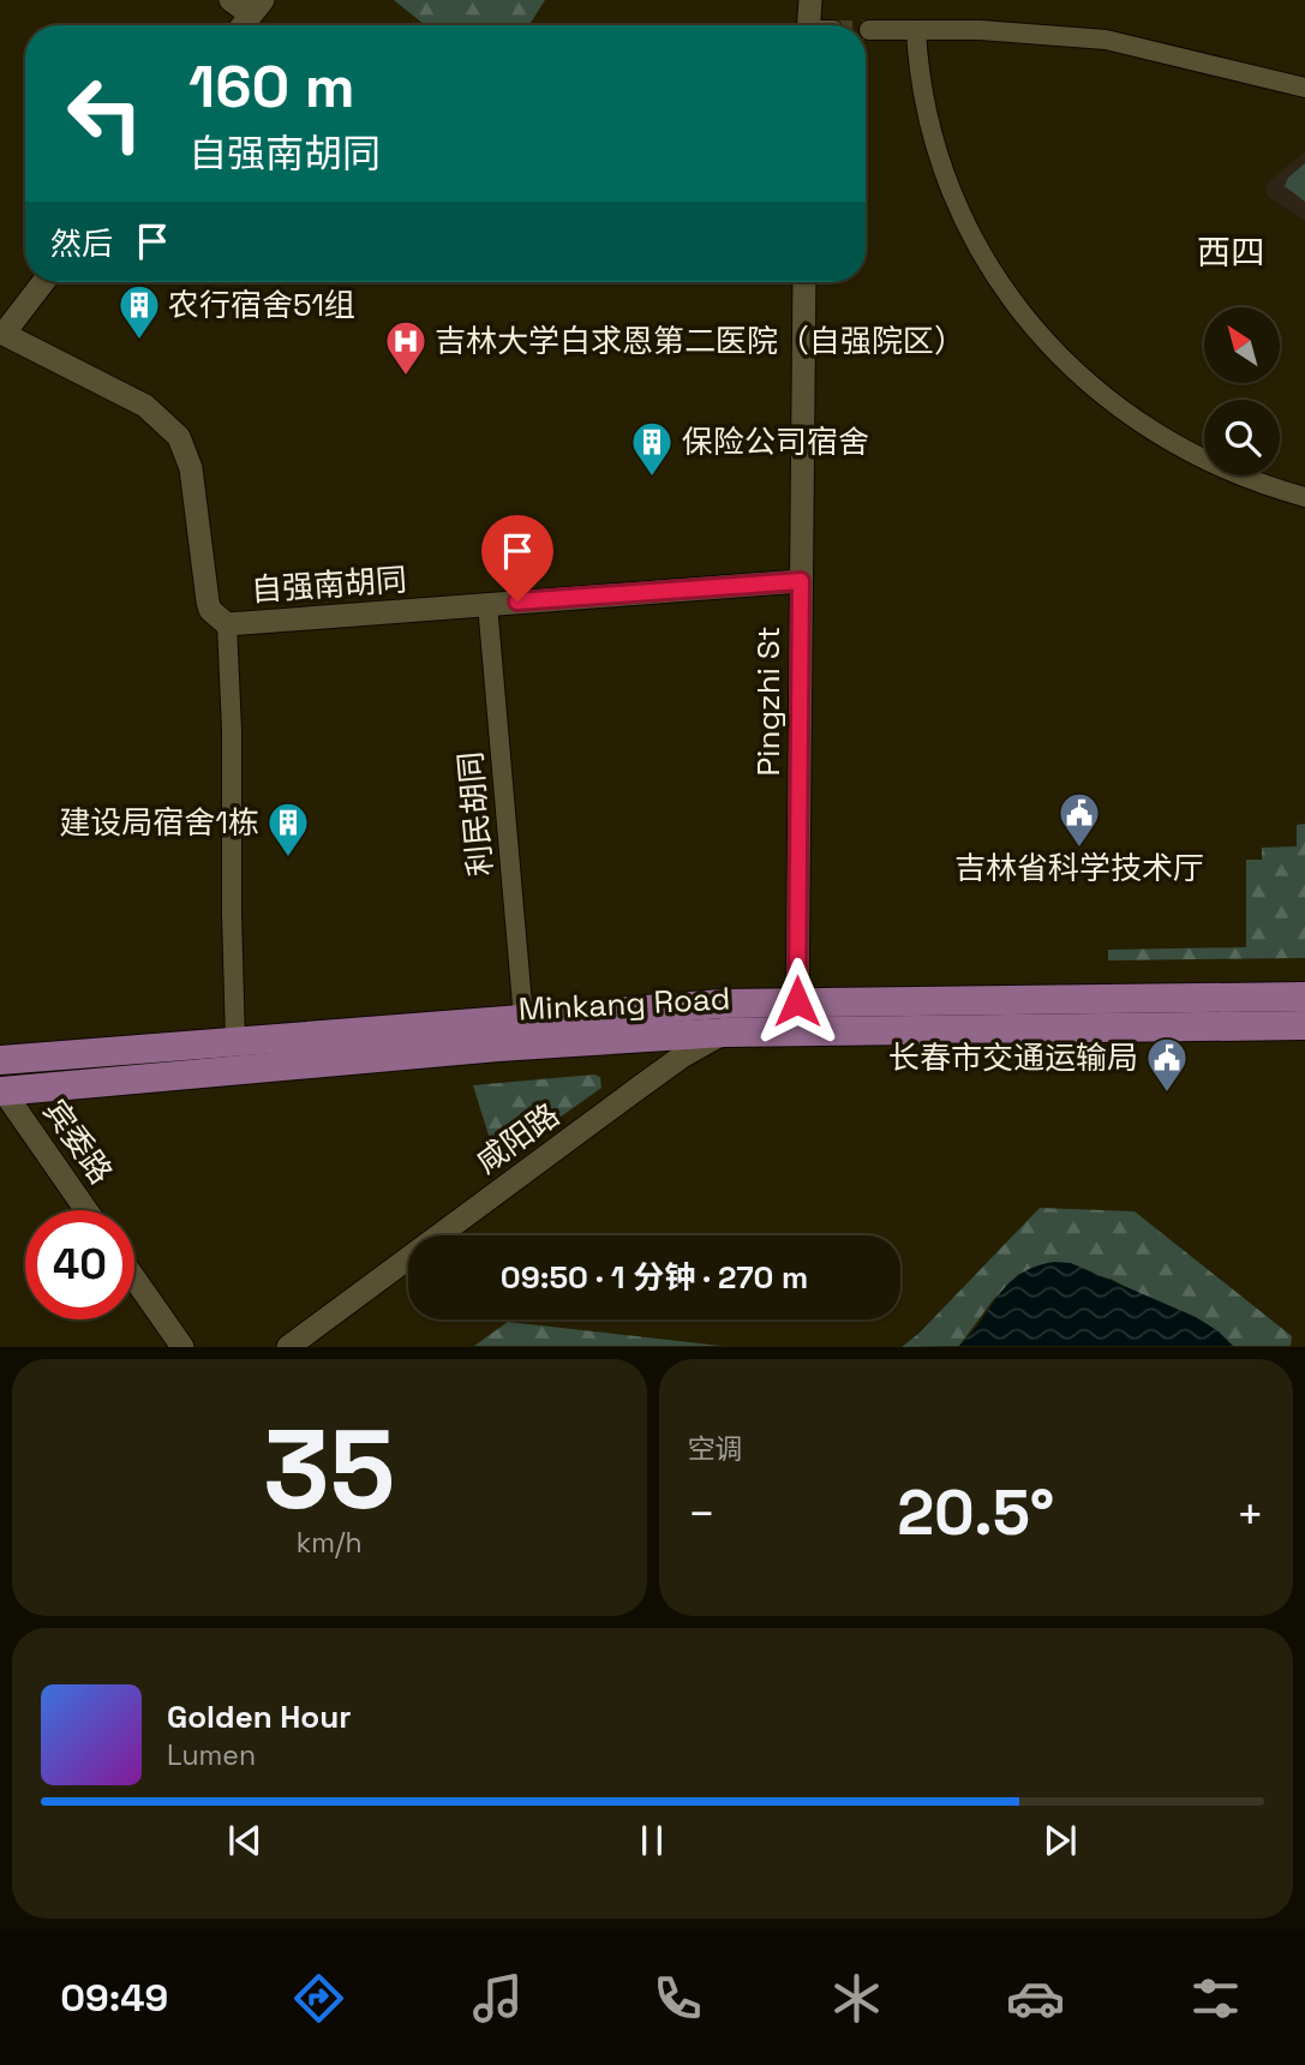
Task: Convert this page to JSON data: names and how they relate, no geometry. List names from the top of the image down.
{
  "streets": {
    "main road": ["Minkang Road"],
    "street": [
      "自强南胡同",
      "Pingzhi St",
      "利民胡同",
      "咸阳路",
      "宾委路"
    ]
  },
  "crossings": [
    ["自强南胡同", "Pingzhi St"],
    ["自强南胡同", "利民胡同"],
    ["自强南胡同", "Minkang Road"],
    ["Pingzhi St", "Minkang Road"],
    ["Pingzhi St", "咸阳路"],
    ["利民胡同", "Minkang Road"],
    ["Minkang Road", "咸阳路"],
    ["Minkang Road", "宾委路"]
  ],
  "districts": ["西四"],
  "places": {
    "building": ["农行宿舍51组", "保险公司宿舍", "建设局宿舍1栋"],
    "hospital": ["吉林大学白求恩第二医院（自强院区）"],
    "public building": ["吉林省科学技术厅", "长春市交通运输局"]
  },
  "north": "top left",
  "page": {
    "turn": ["160 m", "自强南胡同"],
    "then": "然后",
    "limit": "40",
    "trip": "09:50 · 1 分钟 · 270 m",
    "tile": [
      ["35", "km/h"],
      "空调"
    ],
    "heat": ["−", "20.5°", "+"],
    "song": ["Golden Hour", "Lumen"],
    "tabs": "09:49"
  }
}
